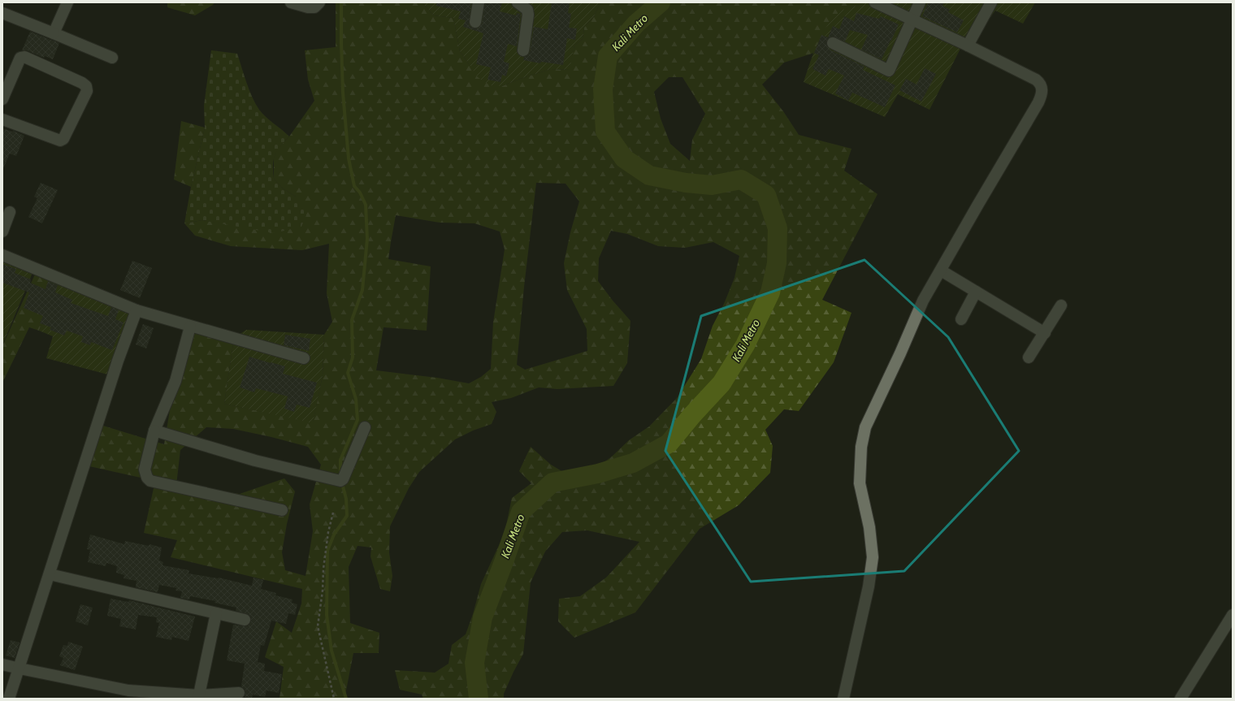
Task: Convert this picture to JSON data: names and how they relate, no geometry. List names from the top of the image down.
{
  "water": ["Kali Metro"]
}
